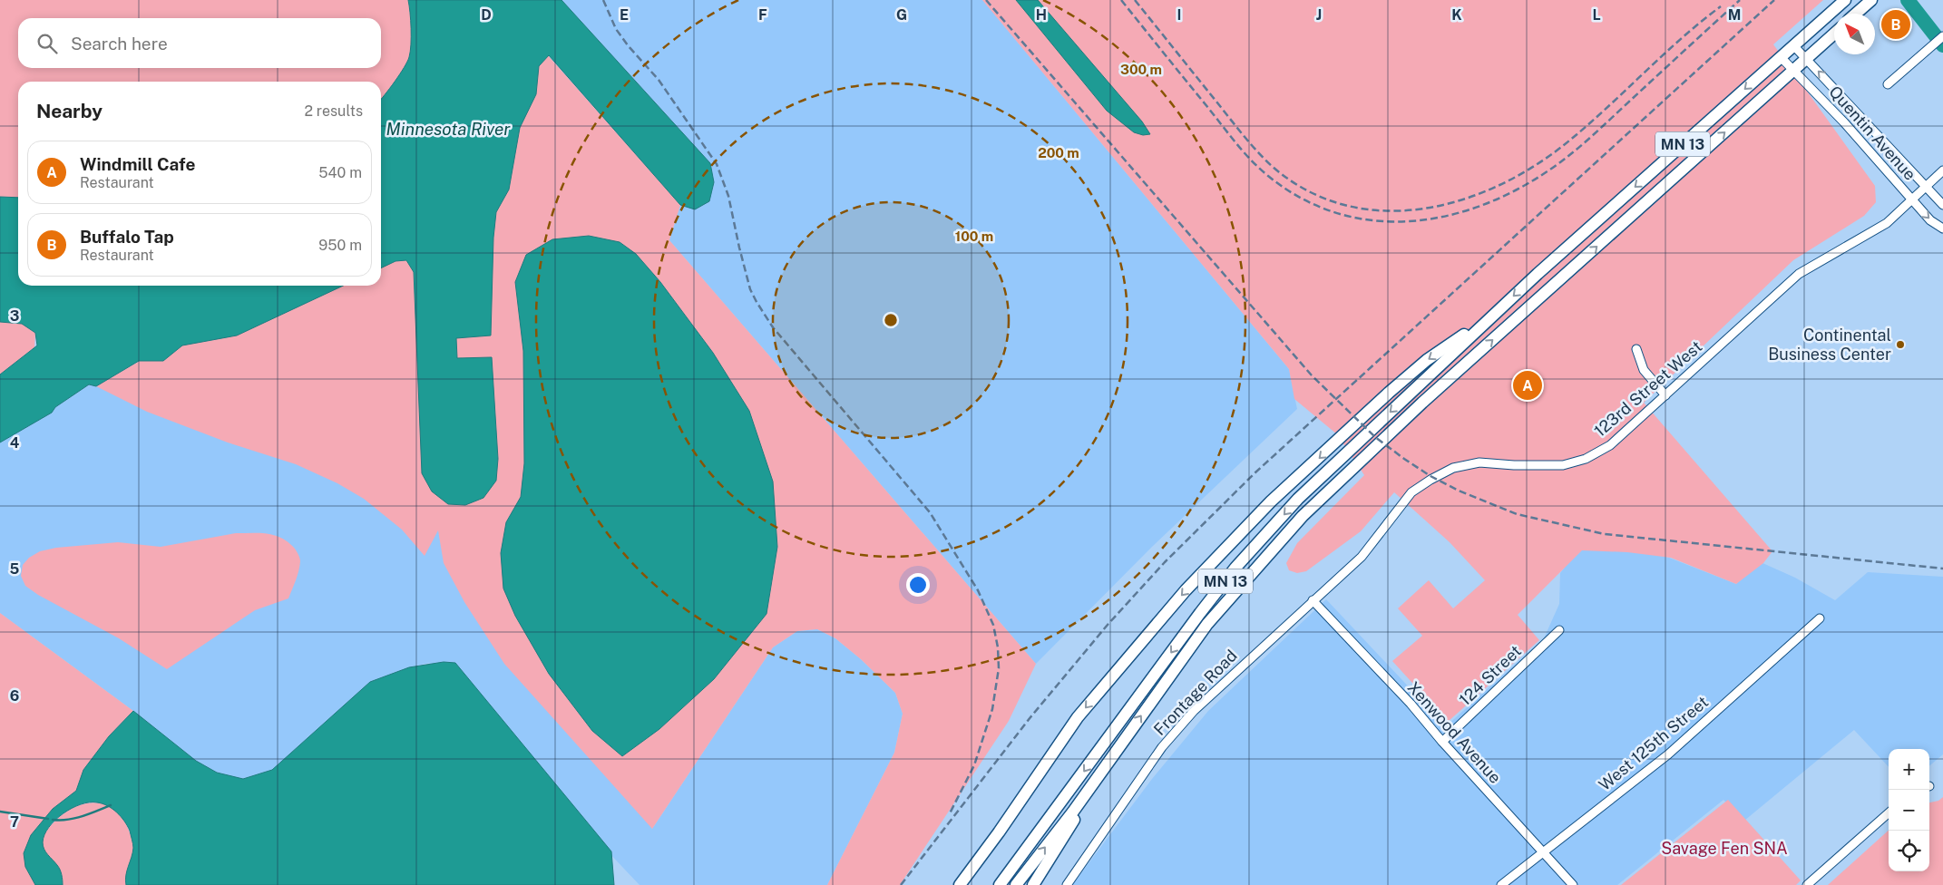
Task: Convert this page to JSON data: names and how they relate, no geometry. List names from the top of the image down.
{
  "streets": {
    "highway": ["MN 13"],
    "street": [
      "Quentin Avenue",
      "123rd Street West",
      "124 Street",
      "Frontage Road",
      "Xenwood Avenue",
      "West 125th Street"
    ]
  },
  "crossings": [
    ["Quentin Avenue", "MN 13"],
    ["Quentin Avenue", "123rd Street West"],
    ["123rd Street West", "Frontage Road"],
    ["123rd Street West", "Xenwood Avenue"],
    ["124 Street", "Xenwood Avenue"],
    ["Frontage Road", "Xenwood Avenue"],
    ["Xenwood Avenue", "West 125th Street"]
  ],
  "water": ["Minnesota River"],
  "parks": ["Savage Fen SNA"],
  "places": ["Continental Business Center"],
  "north": "top left",
  "page": {
    "pins": ["B", "A"],
    "search": "Search here",
    "heading": ["Nearby", "2 results"],
    "list": [
      {
        "mark": "A",
        "name": "Windmill Cafe",
        "note": "Restaurant",
        "value": "540 m"
      },
      {
        "mark": "B",
        "name": "Buffalo Tap",
        "note": "Restaurant",
        "value": "950 m"
      }
    ],
    "map_buttons": ["+", "−"]
  },
  "grid": {
    "columns": [
      "D",
      "E",
      "F",
      "G",
      "H",
      "I",
      "J",
      "K",
      "L",
      "M"
    ],
    "rows": [
      "3",
      "4",
      "5",
      "6",
      "7"
    ]
  },
  "rings": ["300 m", "200 m", "100 m"]
}
